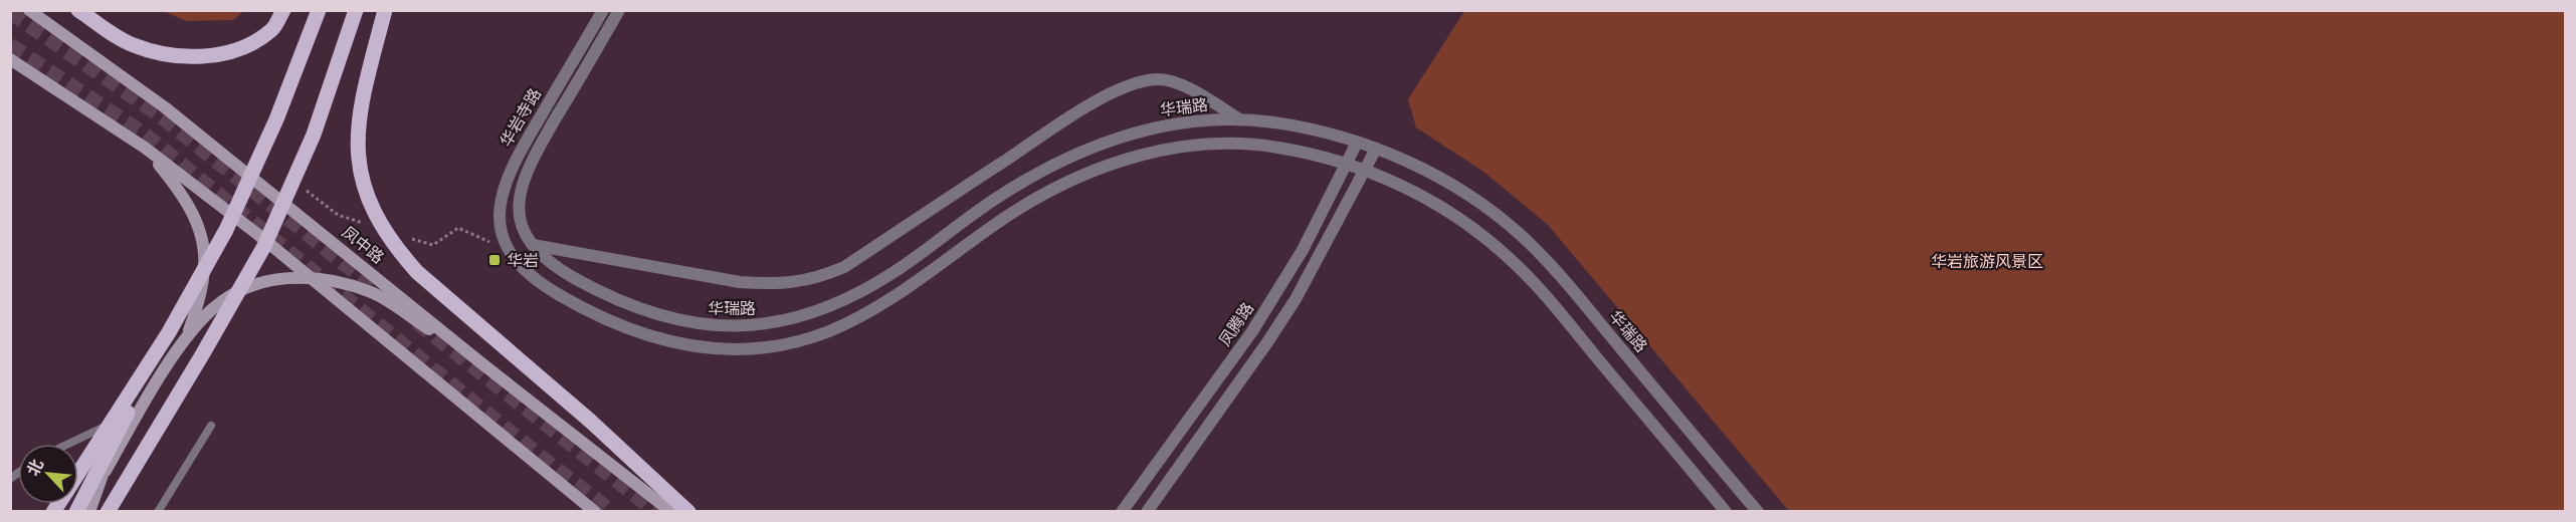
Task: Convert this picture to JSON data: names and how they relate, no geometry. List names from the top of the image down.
{
  "streets": {
    "main road": ["凤中路"],
    "street": ["华瑞路", "华岩寺路", "凤腾路"]
  },
  "crossings": [
    ["华瑞路", "华岩寺路"],
    ["华瑞路", "凤腾路"],
    ["华岩寺路", "凤腾路"]
  ],
  "parks": ["华岩旅游风景区"],
  "places": {
    "transit": ["华岩"]
  },
  "north": "top left"
}
